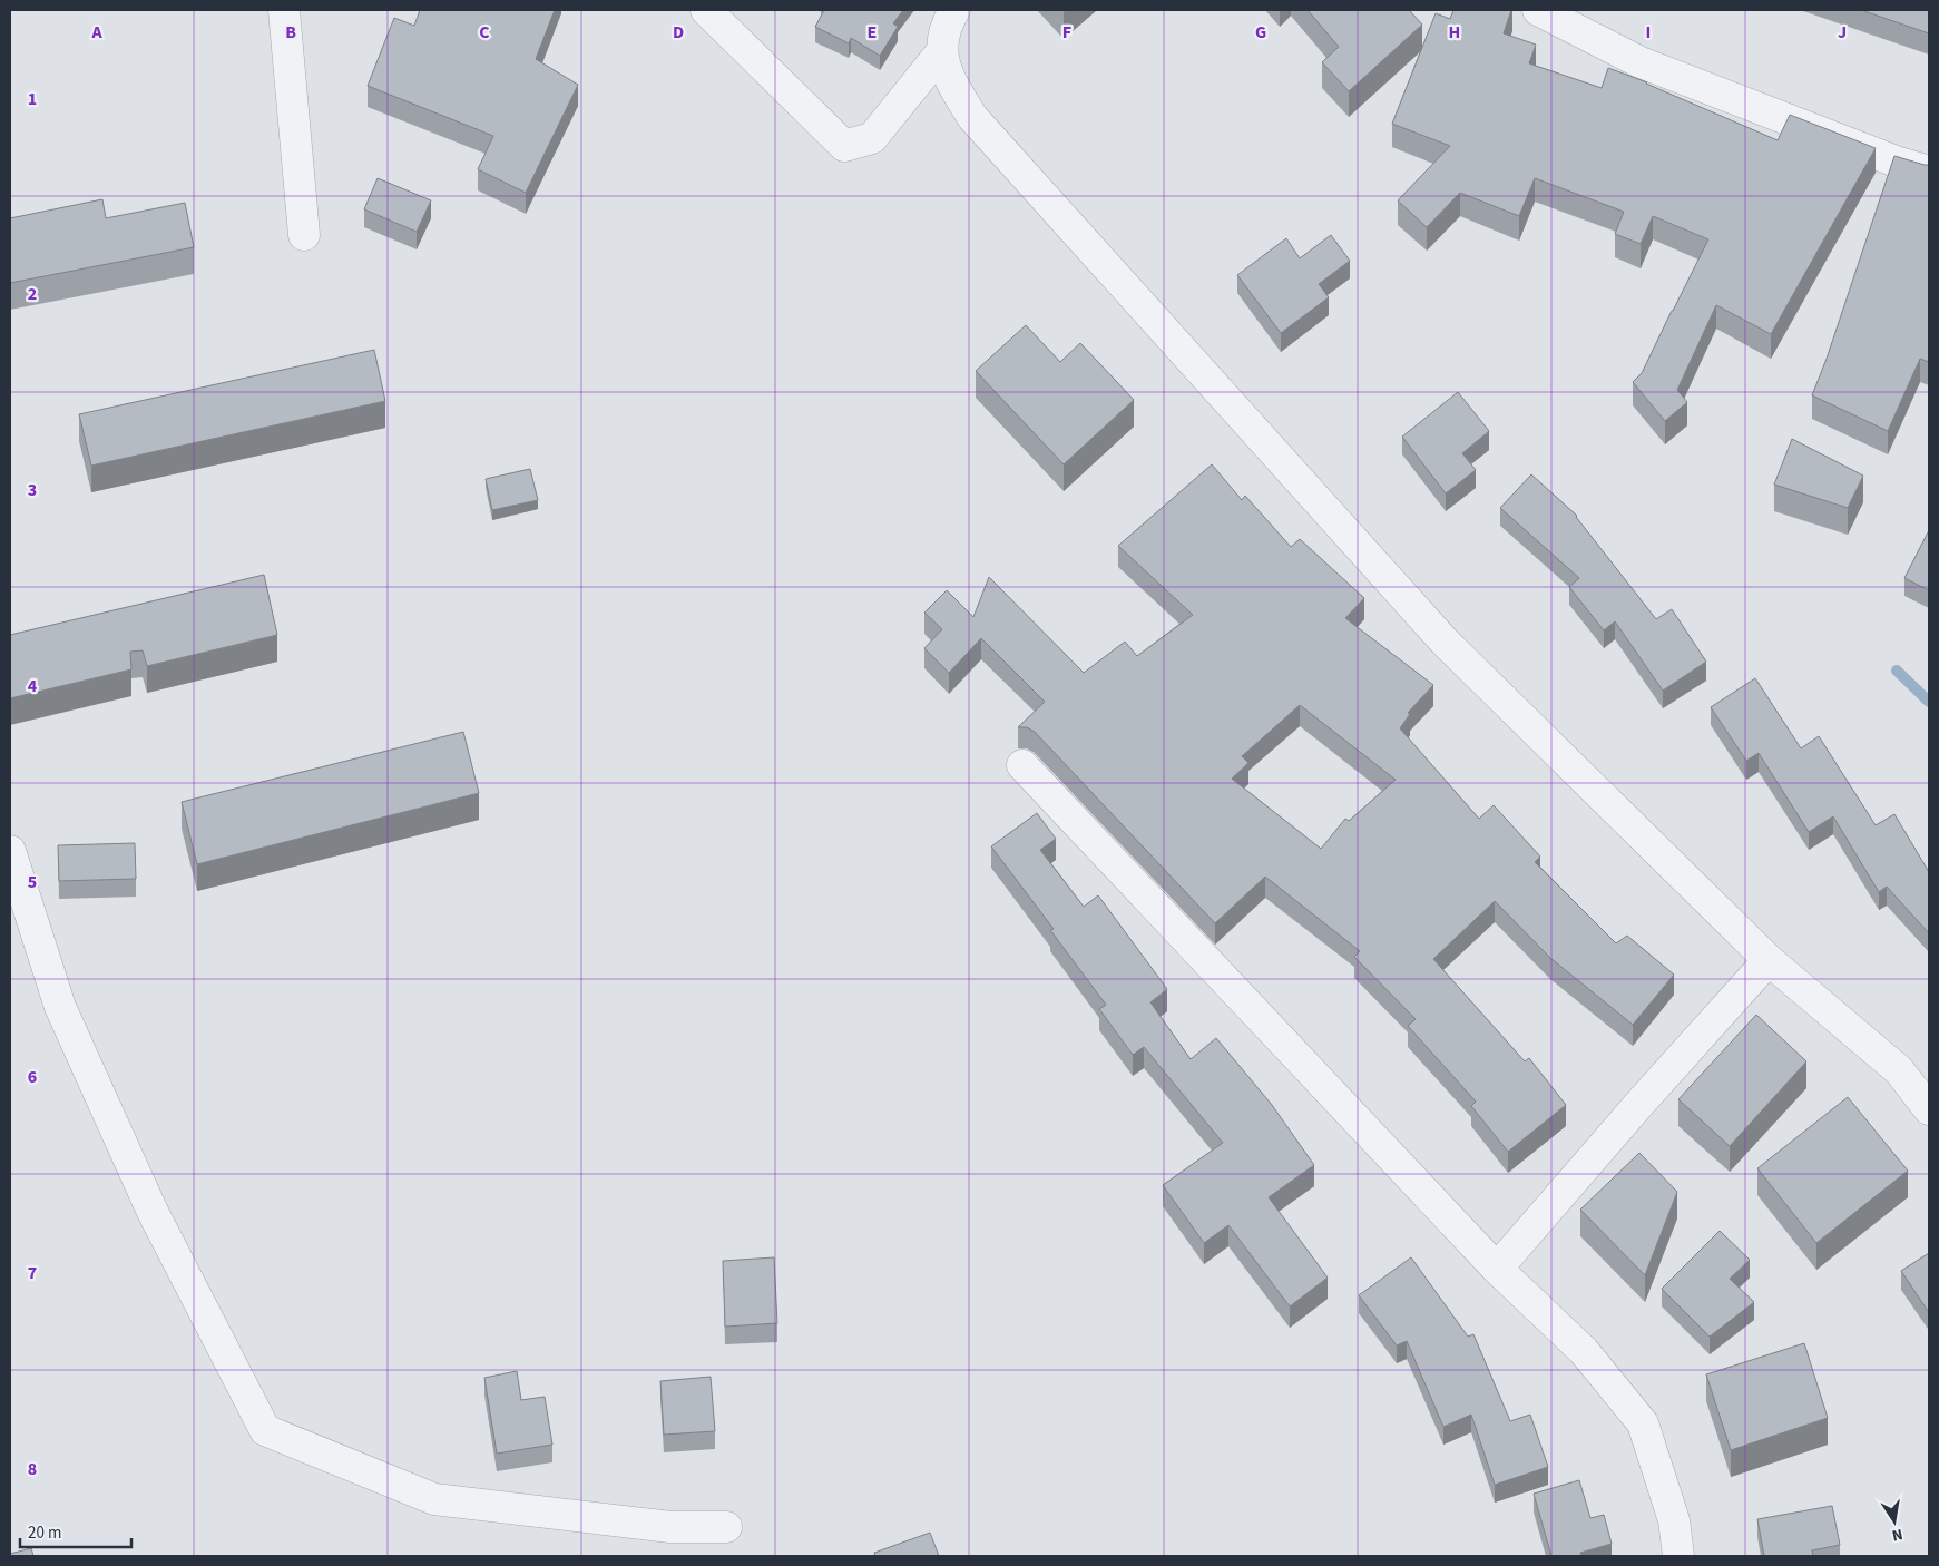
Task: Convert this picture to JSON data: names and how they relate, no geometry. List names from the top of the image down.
{
  "scale_bar": "20 m",
  "north": "bottom",
  "grid": {
    "columns": [
      "A",
      "B",
      "C",
      "D",
      "E",
      "F",
      "G",
      "H",
      "I",
      "J"
    ],
    "rows": [
      "1",
      "2",
      "3",
      "4",
      "5",
      "6",
      "7",
      "8"
    ]
  }
}
